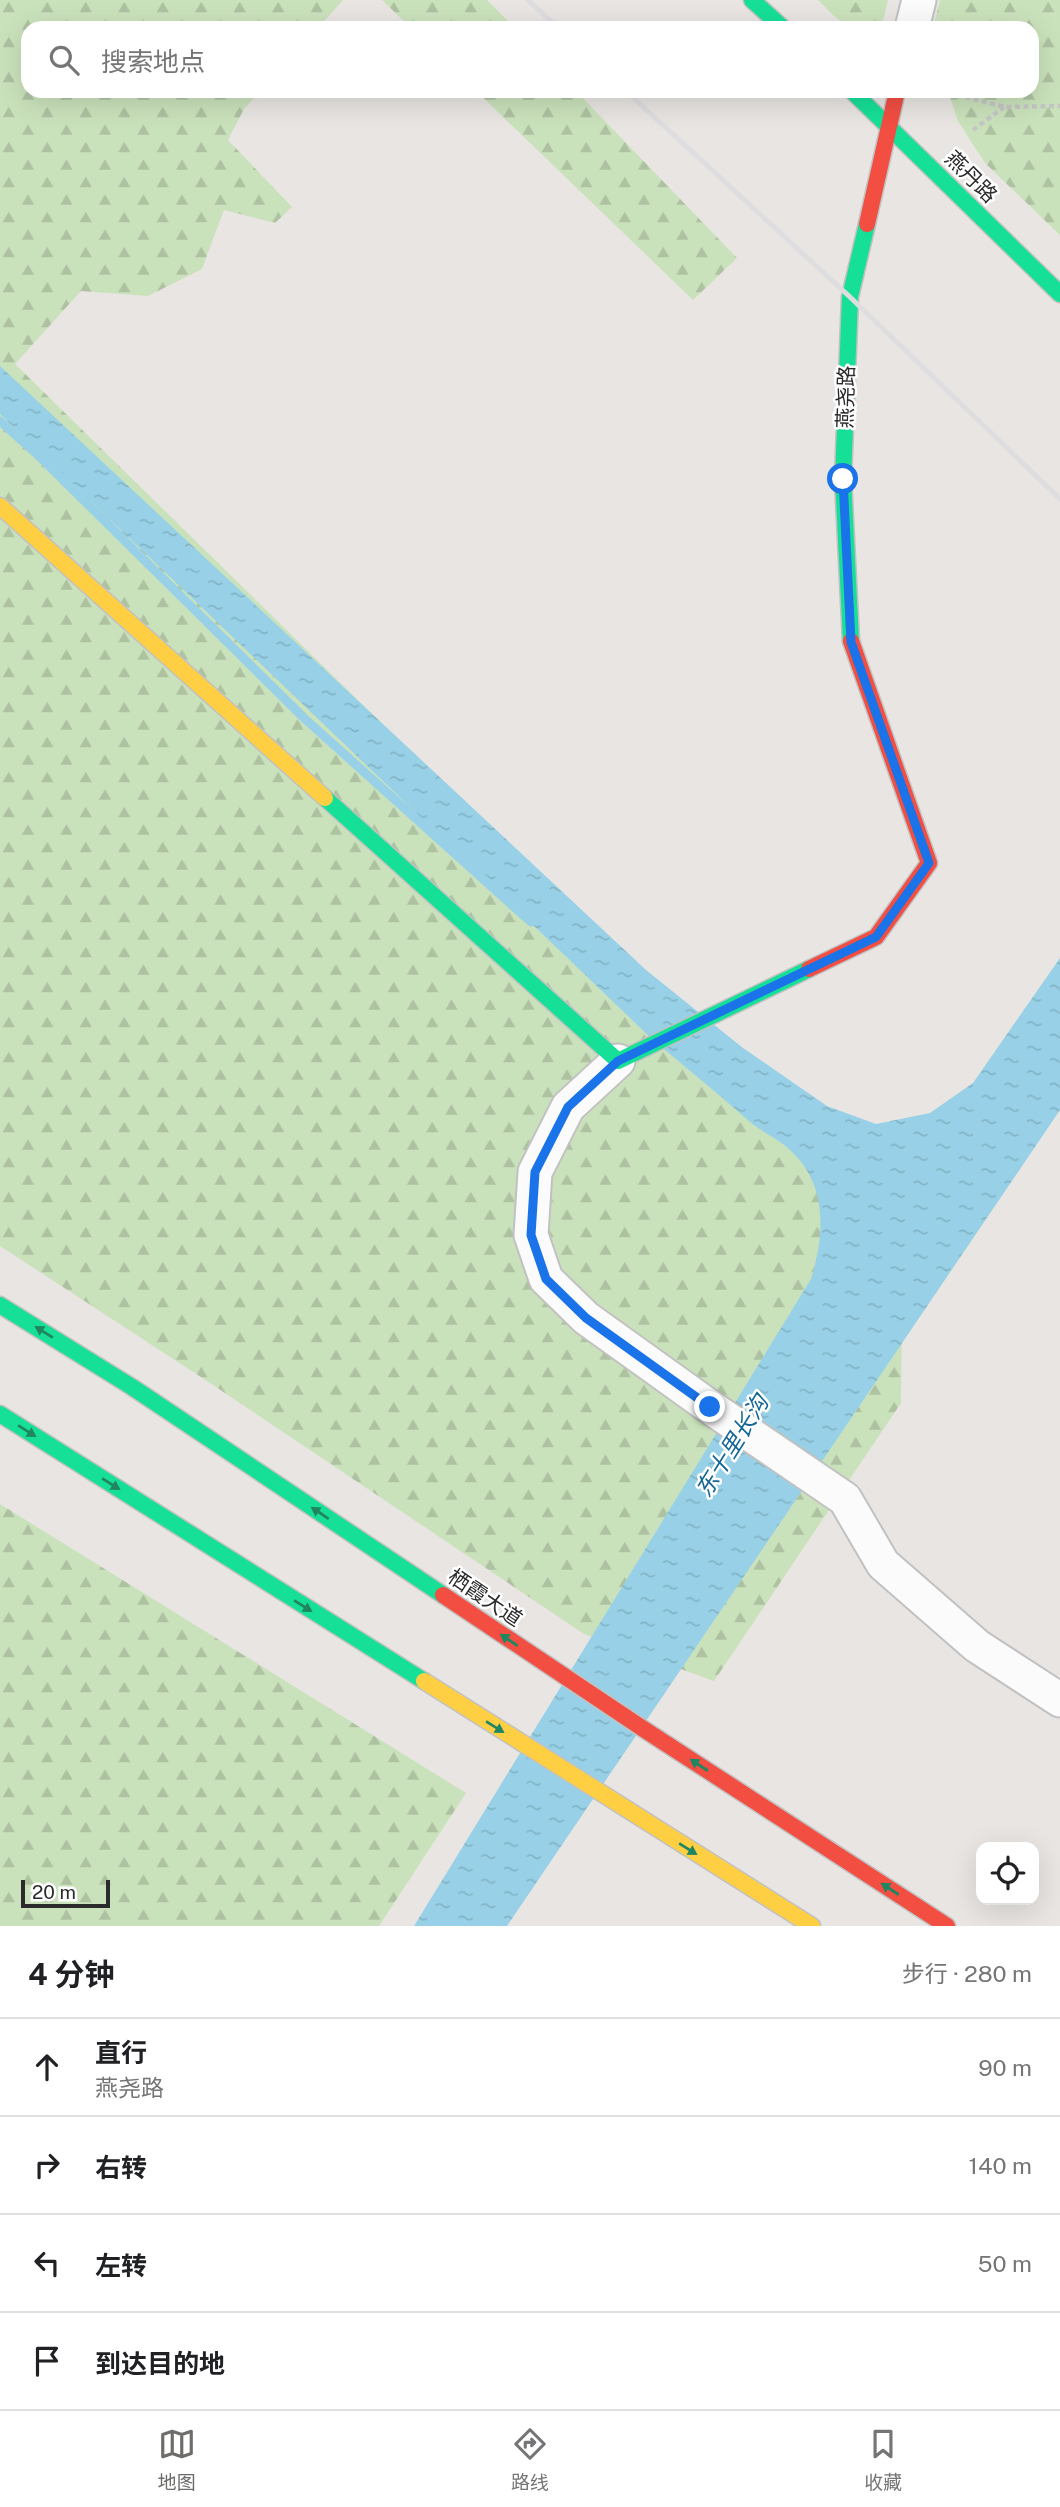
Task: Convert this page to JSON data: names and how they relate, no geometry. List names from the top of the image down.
{
  "streets": {
    "main road": ["燕丹路", "燕尧路", "栖霞大道"]
  },
  "crossings": [
    ["燕丹路", "燕尧路"]
  ],
  "water": ["东十里长沟"],
  "scale_bar": "20 m",
  "page": {
    "search": "搜索地点",
    "scale": "20 m",
    "heading": ["4 分钟", "步行 · 280 m"],
    "list": [
      ["直行", "燕尧路", "90 m"],
      ["右转", "140 m"],
      ["左转", "50 m"],
      "到达目的地"
    ],
    "nav": ["地图", "路线", "收藏"]
  }
}
